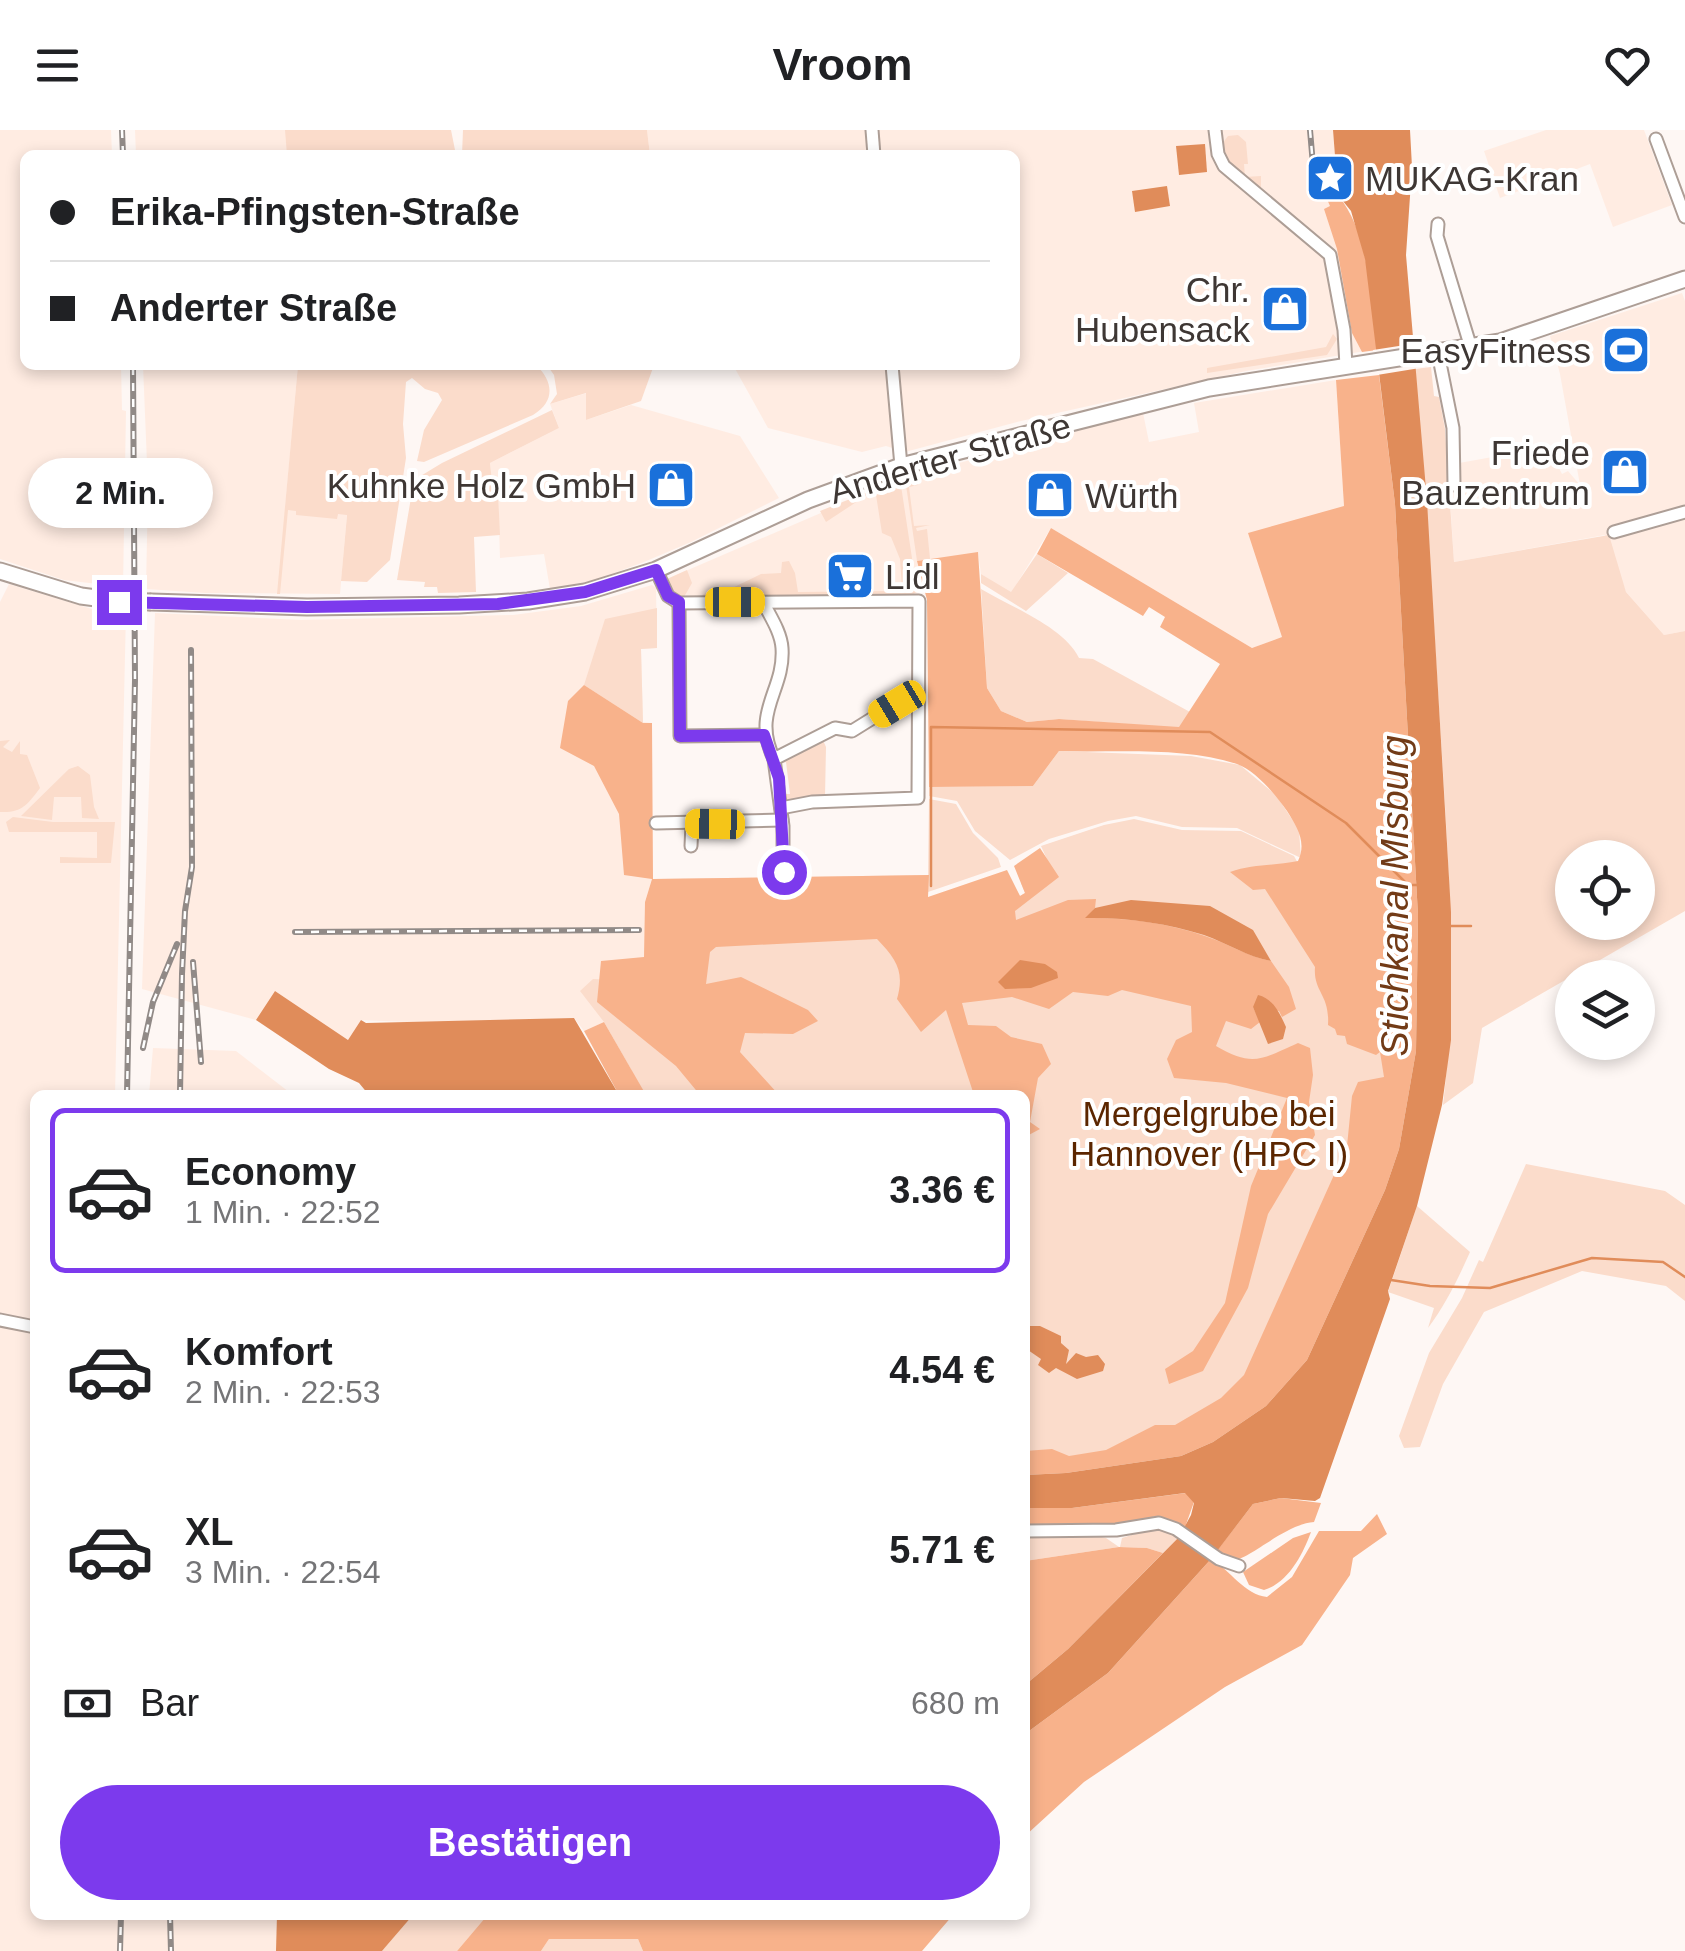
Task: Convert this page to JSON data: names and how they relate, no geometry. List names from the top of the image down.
{
  "streets": {
    "main road": ["Anderter Straße"]
  },
  "water": ["Stichkanal Misburg"],
  "parks": ["Mergelgrube bei Hannover (HPC I)"],
  "places": {
    "place": ["MUKAG-Kran"],
    "shop": [
      "Chr. Hubensack",
      "Friede Bauzentrum",
      "Kuhnke Holz GmbH",
      "Würth"
    ],
    "sports": ["EasyFitness"],
    "supermarket": ["Lidl"]
  },
  "page": {
    "header": "Vroom",
    "banner": ["Erika-Pfingsten-Straße", "Anderter Straße"],
    "bubble": "2 Min.",
    "list": [
      {
        "name": "Economy",
        "note": "1 Min. · 22:52",
        "value": "3.36 €"
      },
      {
        "name": "Komfort",
        "note": "2 Min. · 22:53",
        "value": "4.54 €"
      },
      {
        "name": "XL",
        "note": "3 Min. · 22:54",
        "value": "5.71 €"
      }
    ],
    "pay": ["Bar", "680 m"],
    "buttons": "Bestätigen"
  }
}
